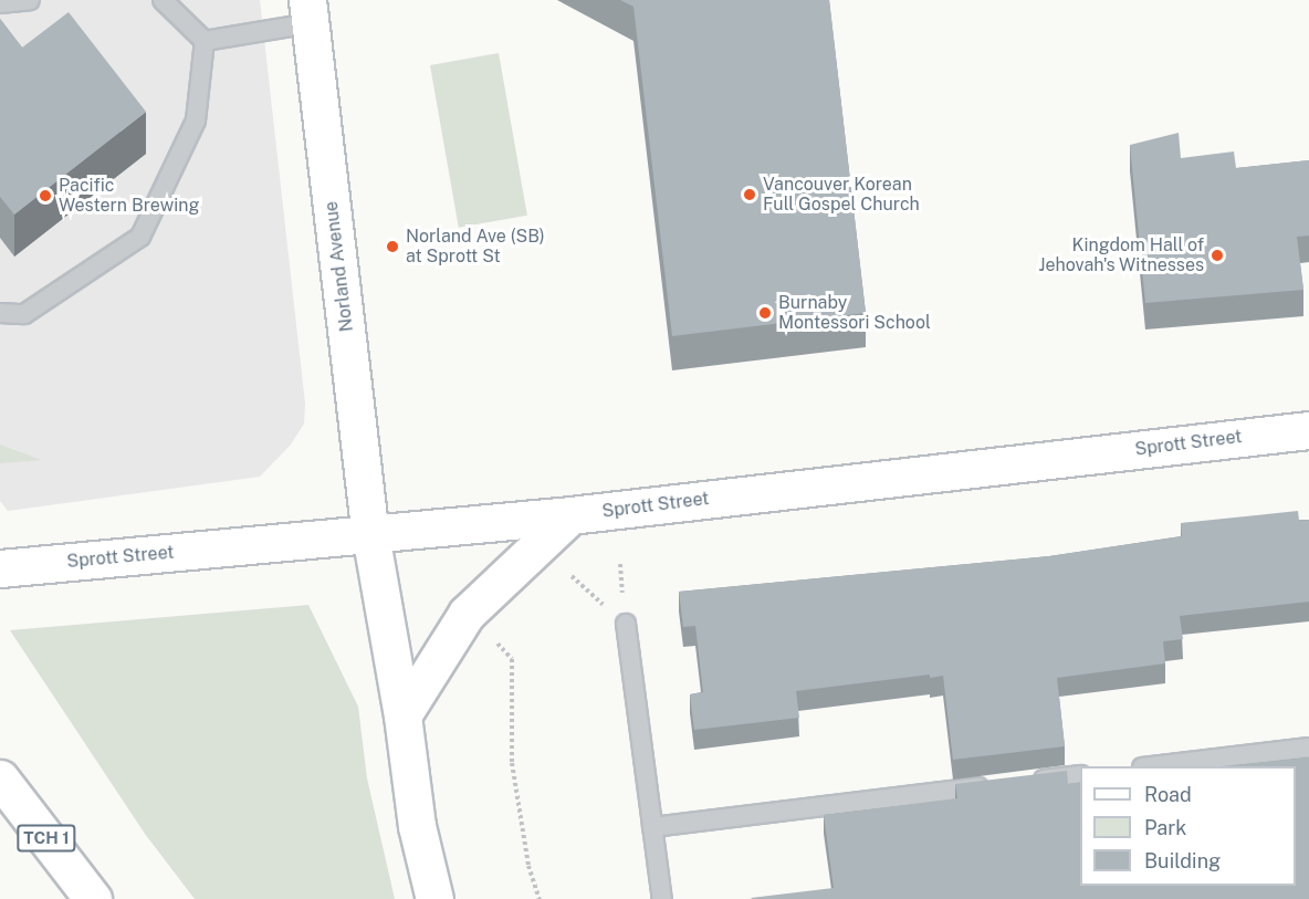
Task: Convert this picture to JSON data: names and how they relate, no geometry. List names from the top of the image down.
{
  "streets": {
    "main road": ["Norland Avenue", "Sprott Street", "TCH 1"]
  },
  "crossings": [
    ["Norland Avenue", "Sprott Street"]
  ],
  "places": [
    "Vancouver Korean Full Gospel Church",
    "Pacific Western Brewing",
    "Norland Ave (SB) at Sprott St",
    "Kingdom Hall of Jehovah's Witnesses",
    "Burnaby Montessori School"
  ],
  "legend": ["Road", "Park", "Building"]
}
